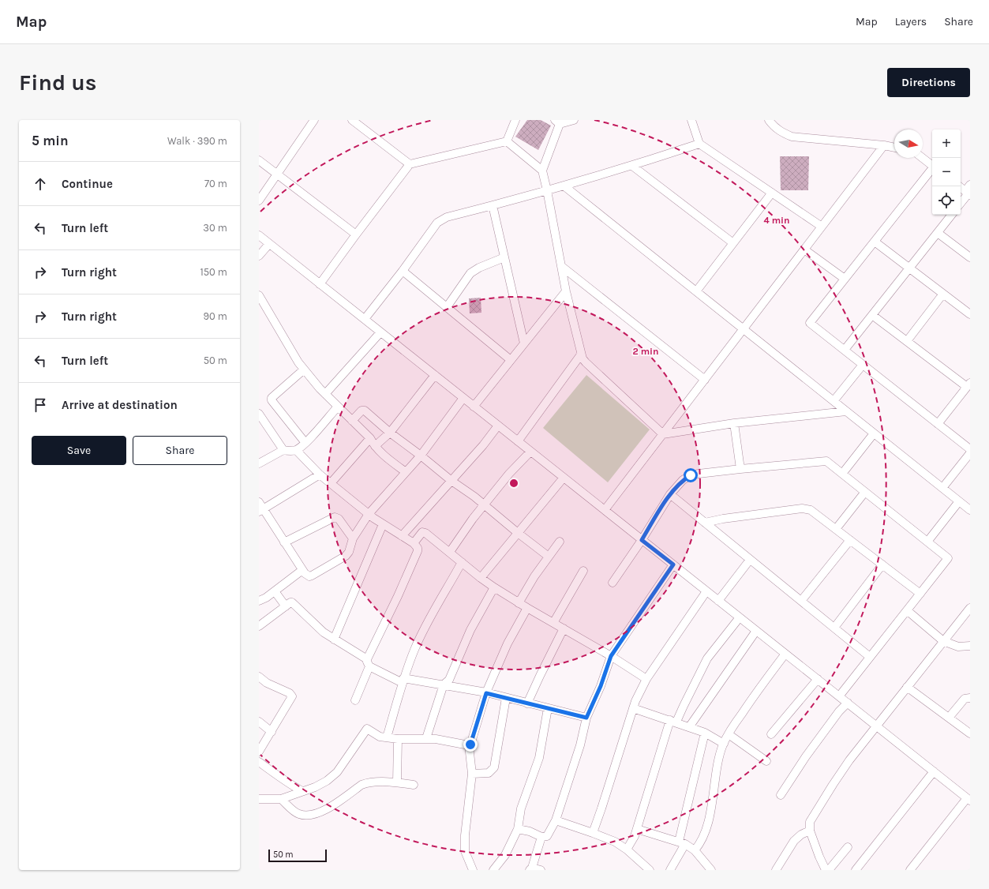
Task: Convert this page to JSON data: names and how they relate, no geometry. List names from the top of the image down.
{
  "scale_bar": "50 m",
  "north": "right",
  "page": {
    "header": "Map",
    "nav": ["Map", "Layers", "Share"],
    "buttons": [
      "Directions",
      ["Save", "Share"]
    ],
    "title": "Find us",
    "heading": ["5 min", "Walk · 390 m"],
    "map_buttons": ["+", "−"],
    "list": [
      ["Continue", "70 m"],
      ["Turn left", "30 m"],
      ["Turn right", "150 m"],
      ["Turn right", "90 m"],
      ["Turn left", "50 m"],
      "Arrive at destination"
    ],
    "scale": "50 m"
  },
  "rings": ["4 min", "2 min"]
}
